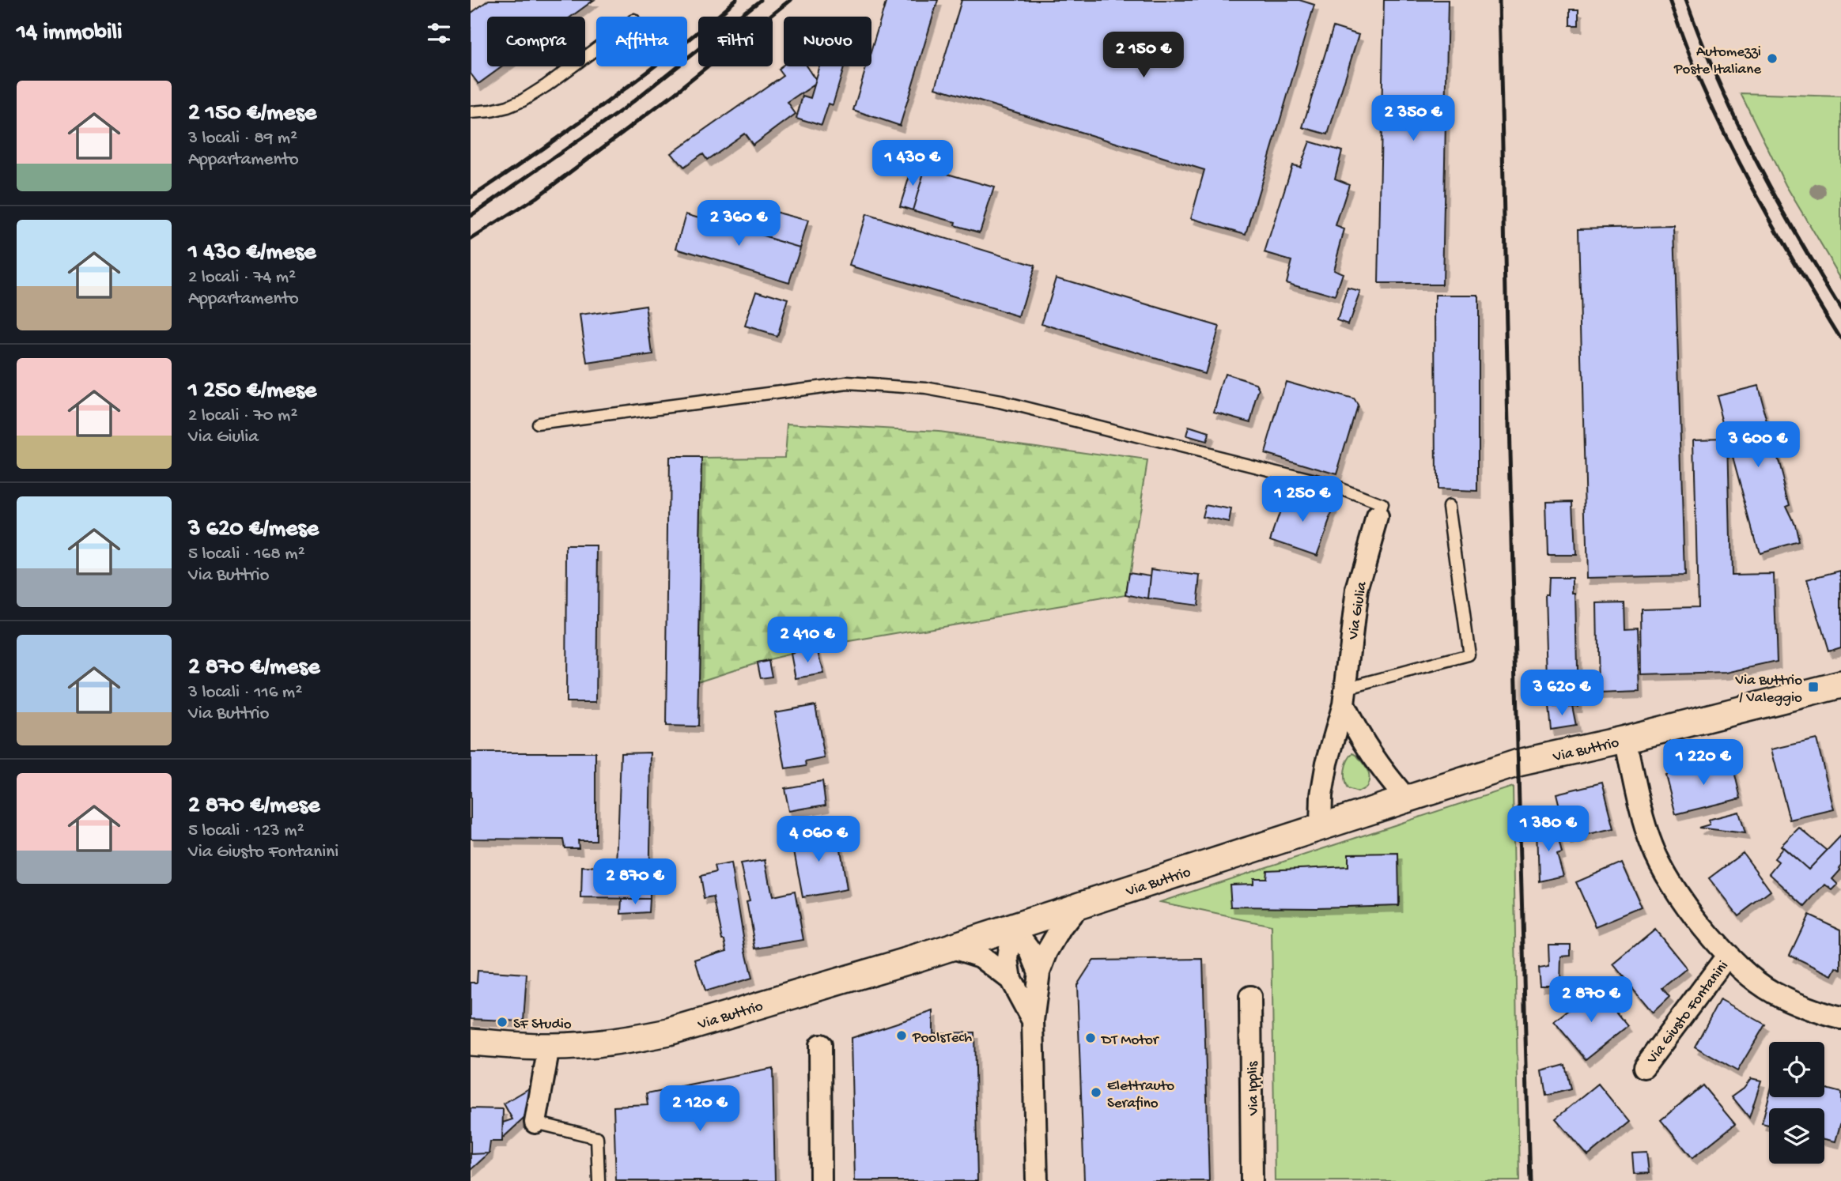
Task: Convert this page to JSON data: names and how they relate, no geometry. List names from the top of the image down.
{
  "streets": {
    "street": [
      "Via Giulia",
      "Via Buttrio",
      "Via Giusto Fontanini",
      "Via Ipplis"
    ]
  },
  "crossings": [
    ["Via Giulia", "Via Buttrio"],
    ["Via Buttrio", "Via Giusto Fontanini"]
  ],
  "places": {
    "other": [
      "Automezzi Poste Italiane",
      "SF Studio",
      "PoolsTech",
      "DT Motor",
      "Elettrauto Serafino"
    ],
    "transit": ["Via Buttrio / Valeggio"]
  },
  "page": {
    "heading": "14 immobili",
    "chip": [
      "Compra",
      "Affitta",
      "Filtri",
      "Nuovo"
    ],
    "price": [
      "2 150 €",
      "2 350 €",
      "1 430 €",
      "2 360 €",
      "3 600 €",
      "1 250 €",
      "2 410 €",
      "3 620 €",
      "1 220 €",
      "1 380 €",
      "4 060 €",
      "2 870 €",
      "2 870 €",
      "2 120 €"
    ],
    "list": [
      {
        "name": "2 150 €/mese",
        "note": "3 locali · 89 m² · Appartamento"
      },
      {
        "name": "1 430 €/mese",
        "note": "2 locali · 74 m² · Appartamento"
      },
      {
        "name": "1 250 €/mese",
        "note": "2 locali · 70 m² · Via Giulia"
      },
      {
        "name": "3 620 €/mese",
        "note": "5 locali · 168 m² · Via Buttrio"
      },
      {
        "name": "2 870 €/mese",
        "note": "3 locali · 116 m² · Via Buttrio"
      },
      {
        "name": "2 870 €/mese",
        "note": "5 locali · 123 m² · Via Giusto Fontanini"
      }
    ]
  }
}
